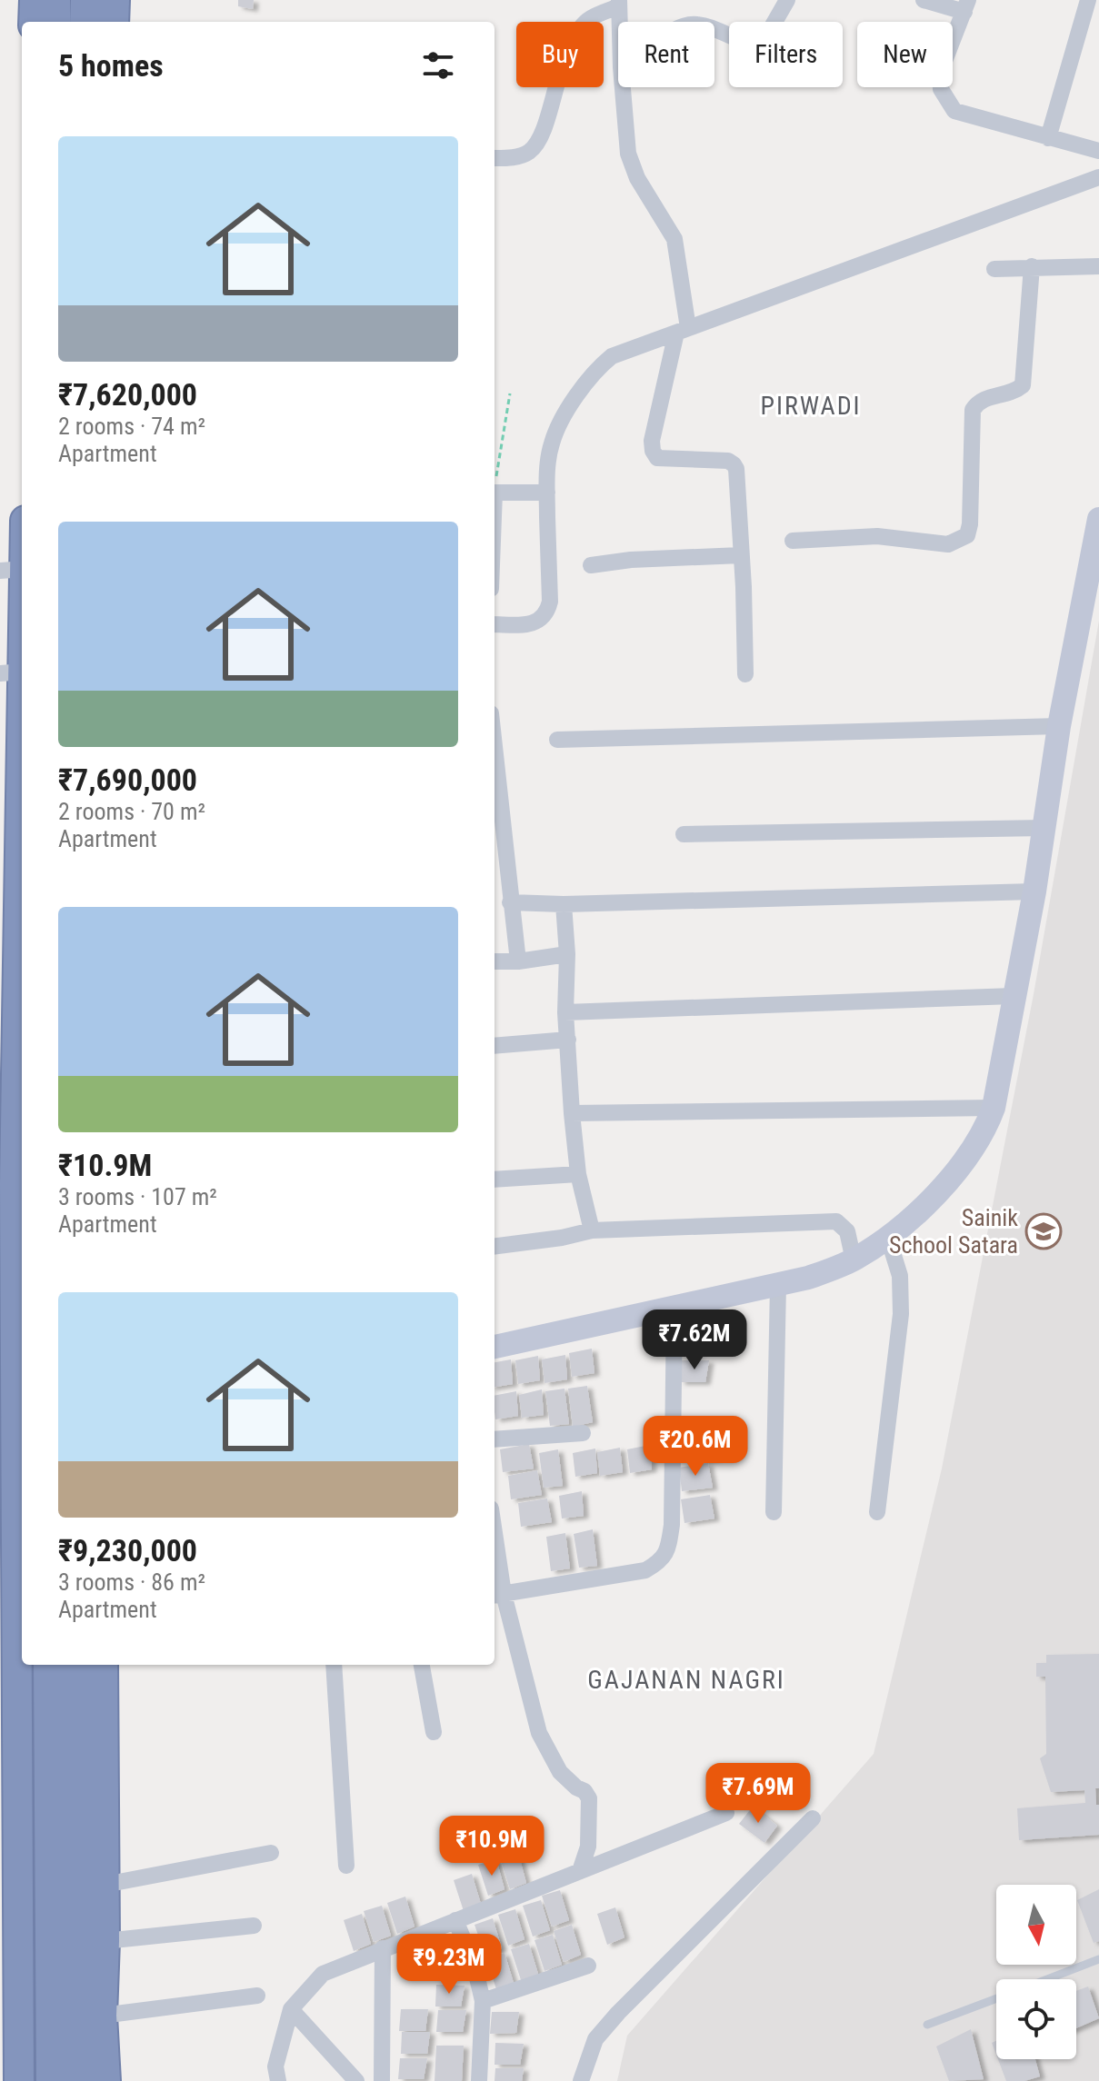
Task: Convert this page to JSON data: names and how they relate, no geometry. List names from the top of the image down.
{
  "districts": ["PIRWADI", "GAJANAN NAGRI"],
  "places": {
    "school or university": ["Sainik School Satara"]
  },
  "north": "bottom",
  "page": {
    "chip": [
      "Buy",
      "Rent",
      "Filters",
      "New"
    ],
    "heading": "5 homes",
    "list": [
      {
        "name": "₹7,620,000",
        "note": "2 rooms · 74 m² · Apartment"
      },
      {
        "name": "₹7,690,000",
        "note": "2 rooms · 70 m² · Apartment"
      },
      {
        "name": "₹10.9M",
        "note": "3 rooms · 107 m² · Apartment"
      },
      {
        "name": "₹9,230,000",
        "note": "3 rooms · 86 m² · Apartment"
      }
    ],
    "price": [
      "₹7.62M",
      "₹20.6M",
      "₹7.69M",
      "₹10.9M",
      "₹9.23M"
    ]
  }
}
